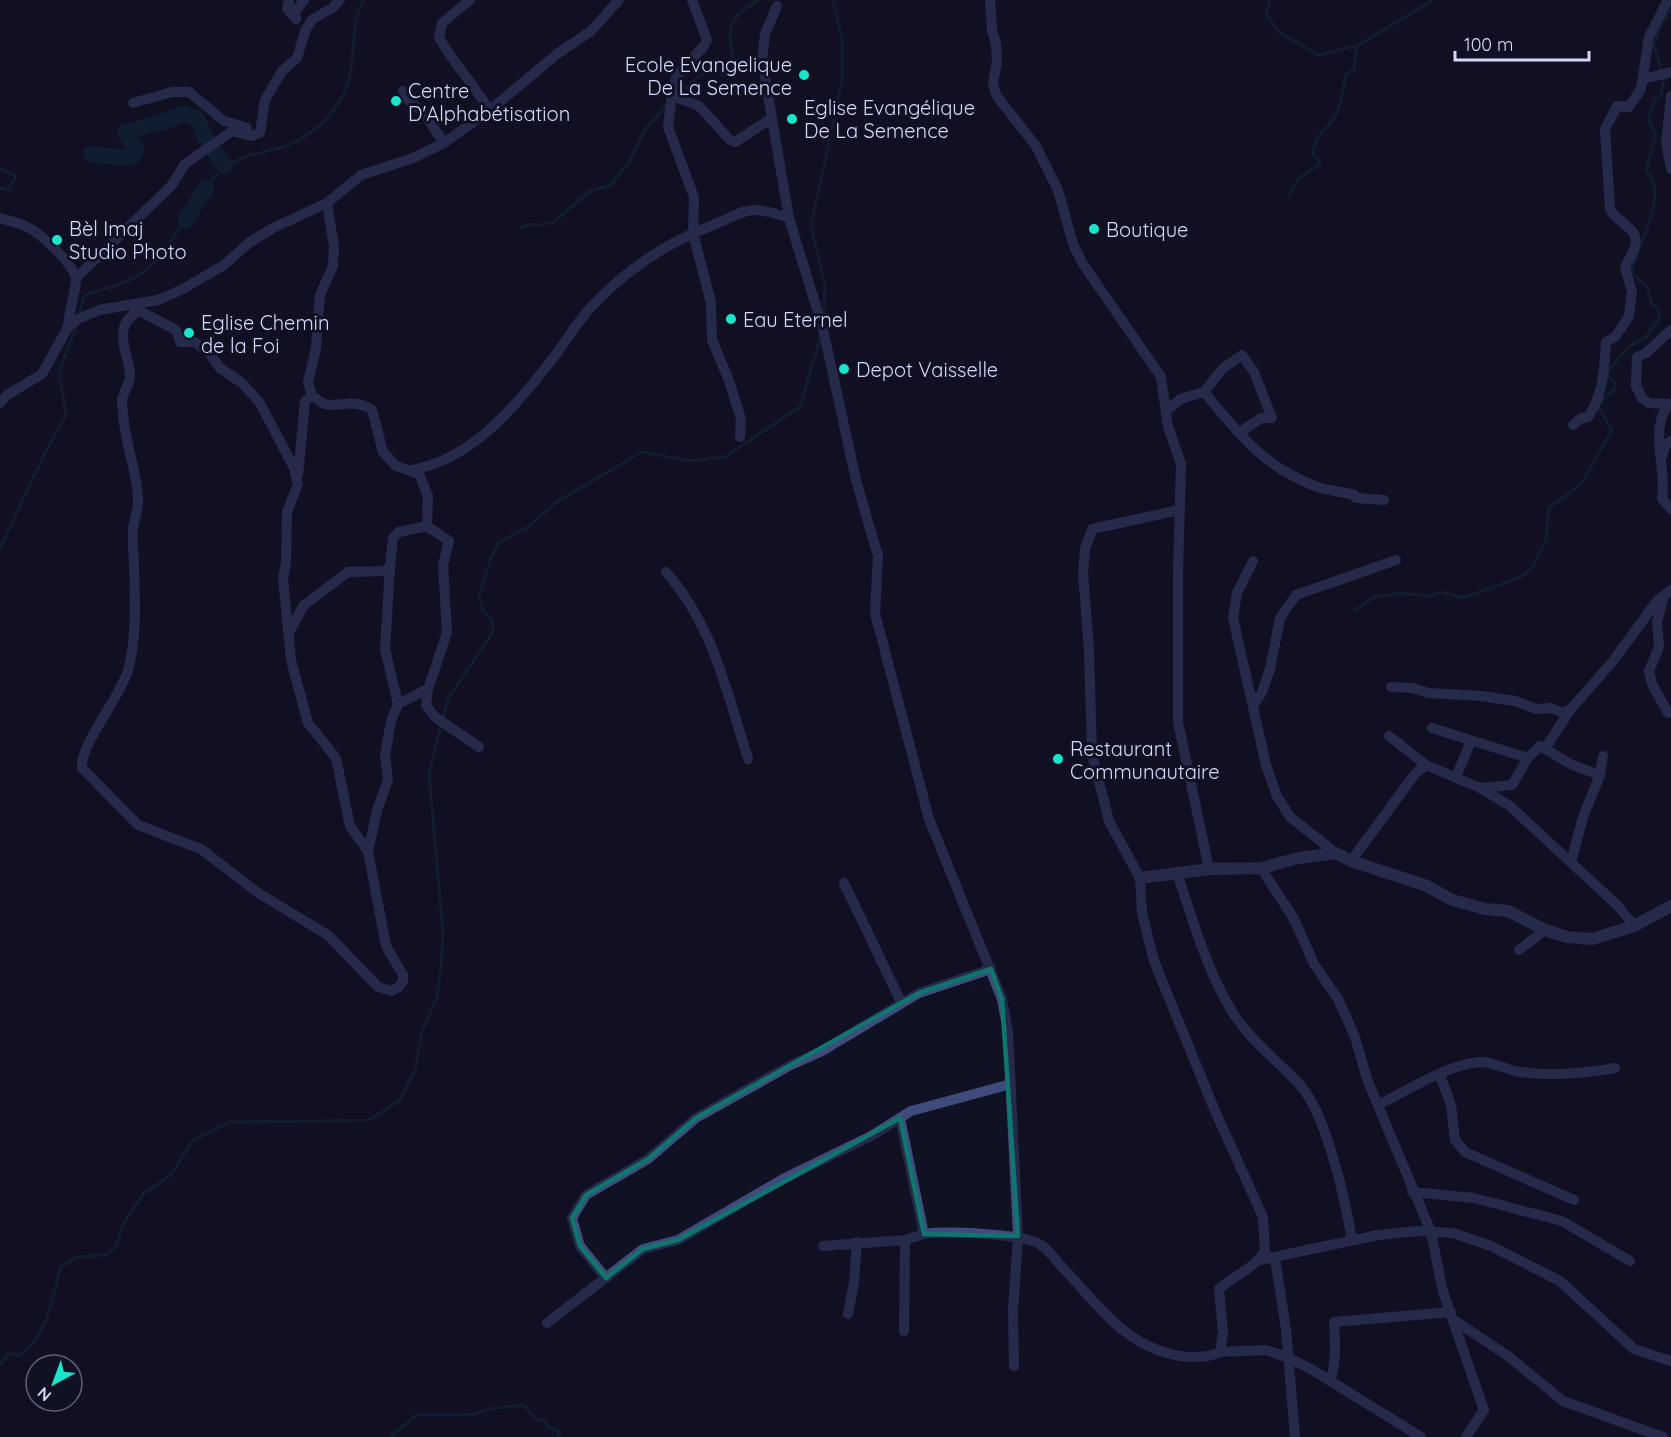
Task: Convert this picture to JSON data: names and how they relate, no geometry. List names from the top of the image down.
{
  "places": [
    "Ecole Evangelique De La Semence",
    "Centre D'Alphabétisation",
    "Eglise Evangélique De La Semence",
    "Boutique",
    "Bèl Imaj Studio Photo",
    "Eau Eternel",
    "Eglise Chemin de la Foi",
    "Depot Vaisselle",
    "Restaurant Communautaire"
  ],
  "scale_bar": "100 m",
  "north": "bottom left"
}
